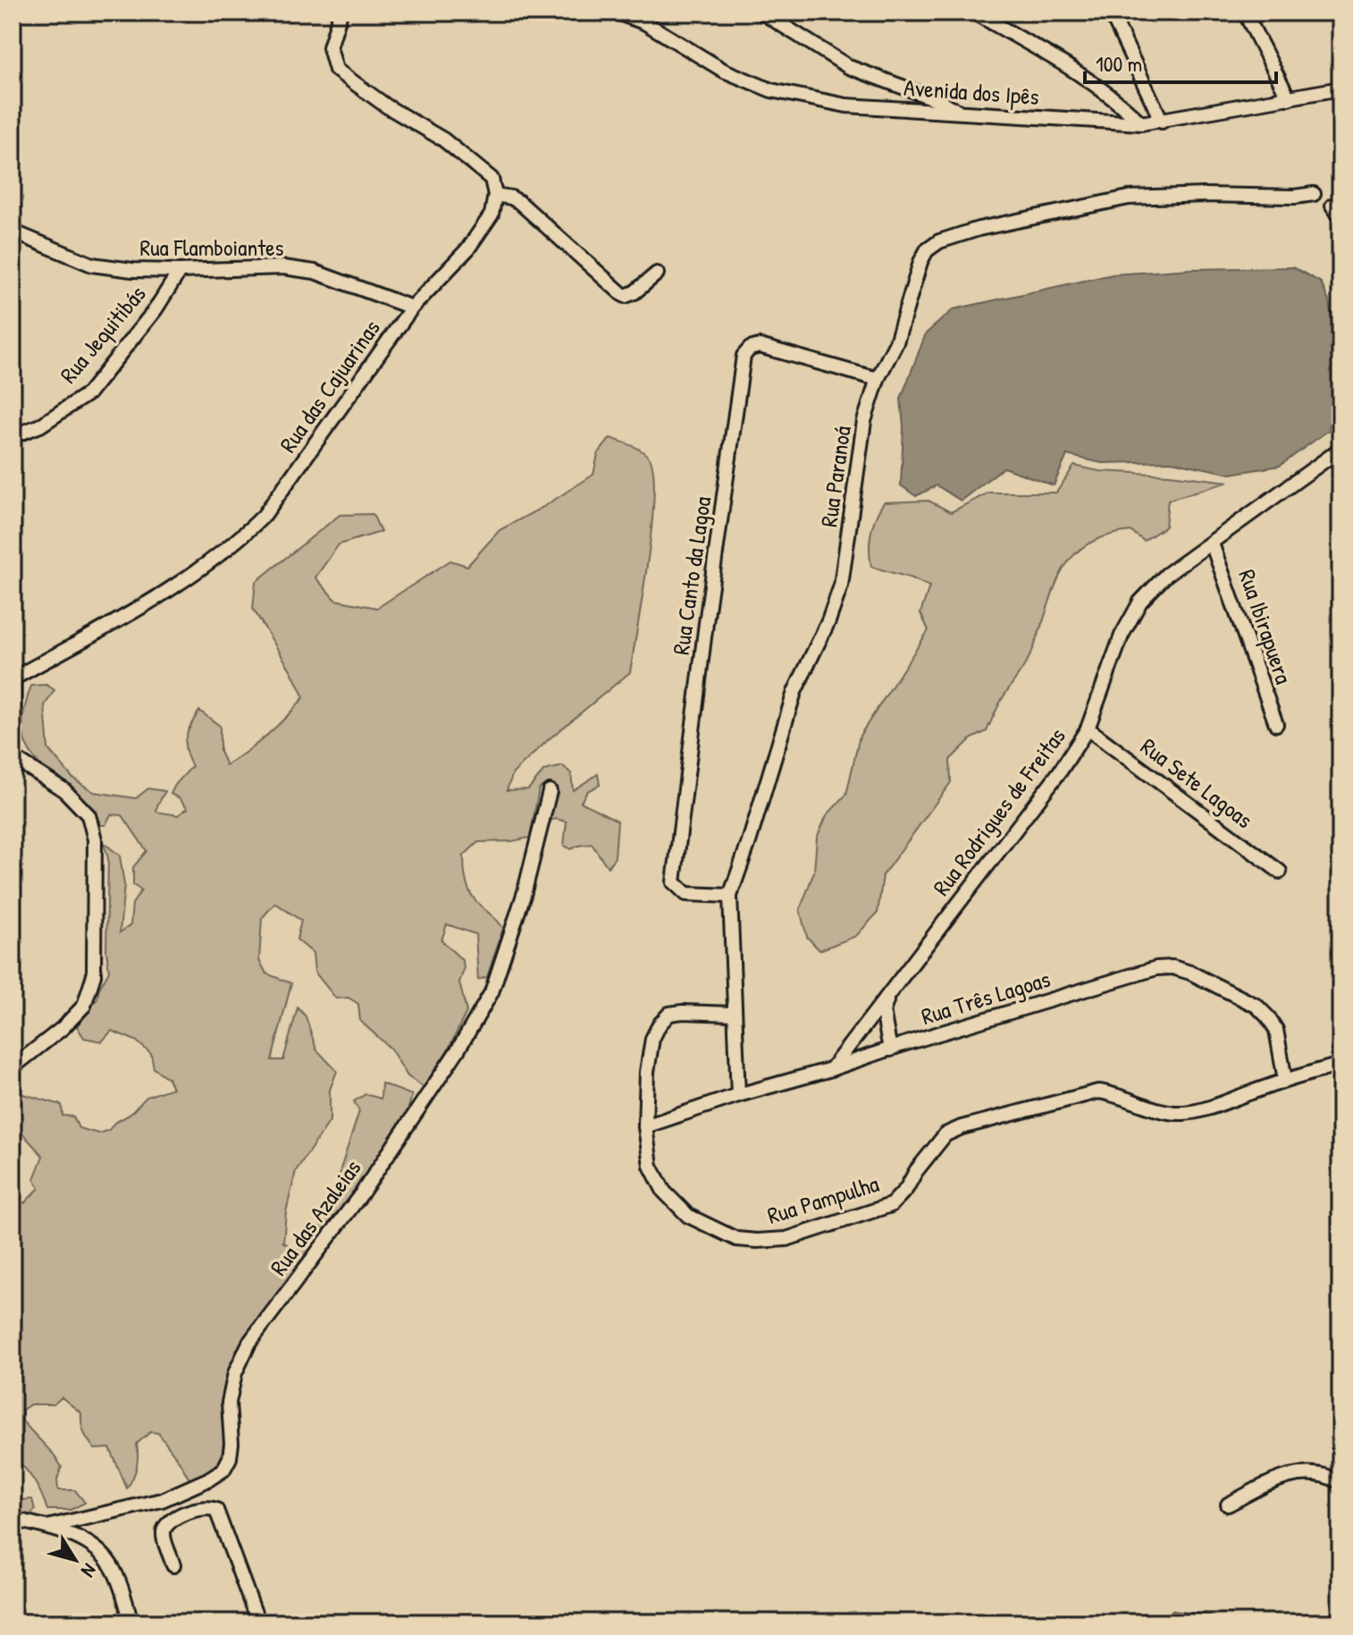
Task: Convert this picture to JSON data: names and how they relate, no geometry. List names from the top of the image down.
{
  "streets": {
    "street": [
      "Avenida dos Ipês",
      "Rua Flamboiantes",
      "Rua Jequitibás",
      "Rua das Cajuarinas",
      "Rua Paranoá",
      "Rua Canto da Lagoa",
      "Rua Ibirapuera",
      "Rua Sete Lagoas",
      "Rua Rodrigues de Freitas",
      "Rua Três Lagoas",
      "Rua Pampulha",
      "Rua das Azaleias"
    ]
  },
  "crossings": [
    ["Rua Flamboiantes", "Rua Jequitibás"],
    ["Rua Flamboiantes", "Rua das Cajuarinas"],
    ["Rua Paranoá", "Rua Canto da Lagoa"],
    ["Rua Paranoá", "Rua Três Lagoas"],
    ["Rua Paranoá", "Rua Pampulha"],
    ["Rua Ibirapuera", "Rua Rodrigues de Freitas"],
    ["Rua Sete Lagoas", "Rua Rodrigues de Freitas"],
    ["Rua Rodrigues de Freitas", "Rua Três Lagoas"],
    ["Rua Três Lagoas", "Rua Pampulha"]
  ],
  "scale_bar": "100 m",
  "north": "bottom right"
}
